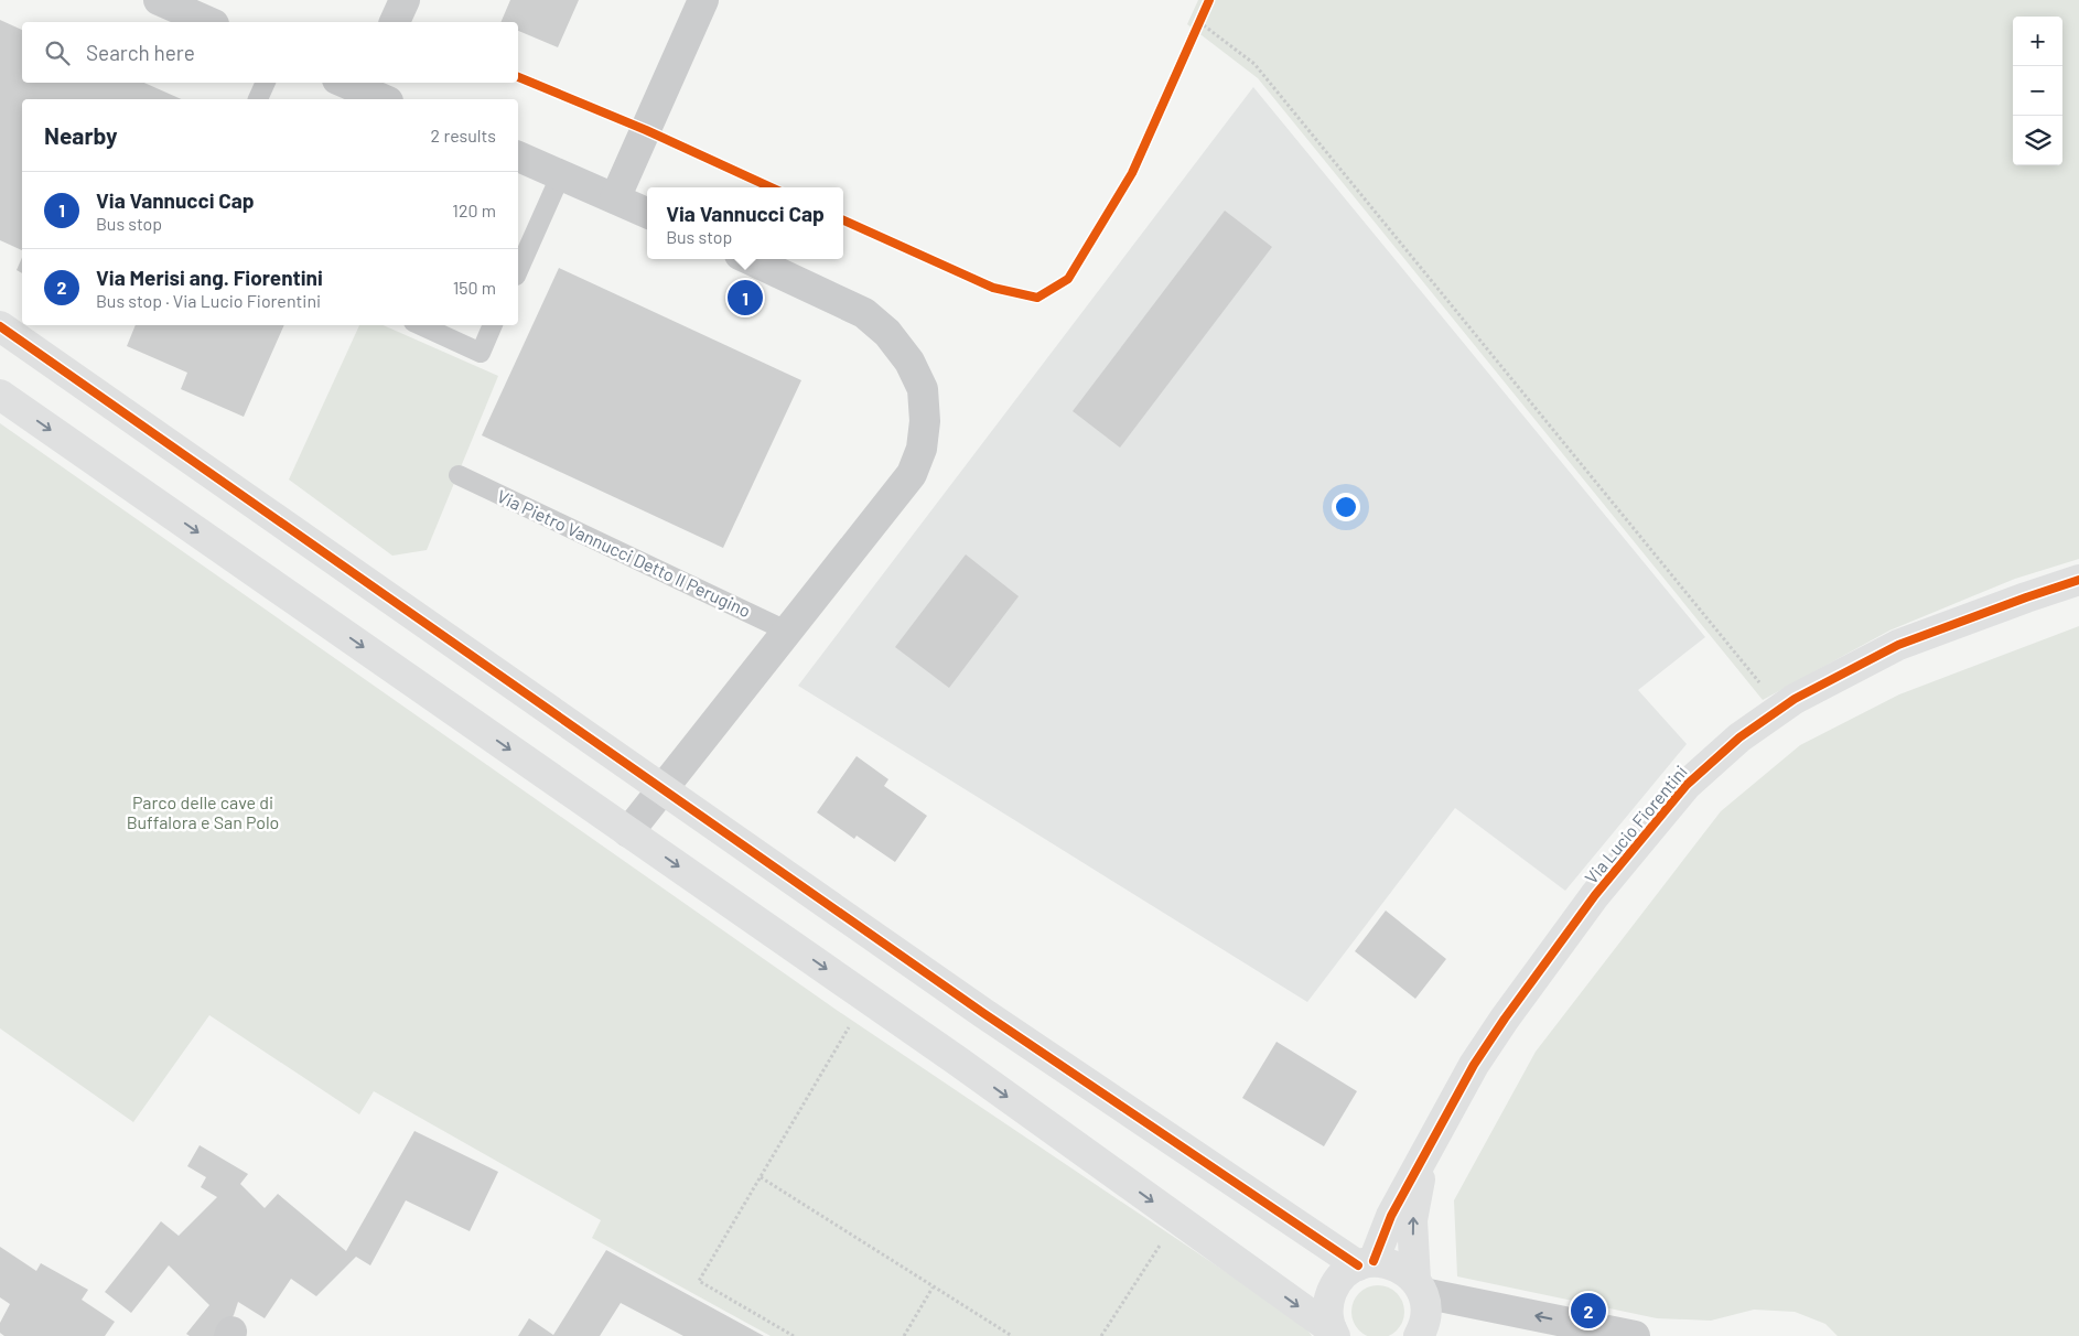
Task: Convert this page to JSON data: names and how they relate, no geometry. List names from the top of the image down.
{
  "streets": {
    "street": ["Via Lucio Fiorentini"],
    "lane": ["Via Pietro Vannucci Detto Il Perugino"]
  },
  "parks": ["Parco delle cave di Buffalora e San Polo"],
  "page": {
    "map_buttons": ["+", "−"],
    "search": "Search here",
    "heading": ["Nearby", "2 results"],
    "list": [
      {
        "mark": "1",
        "name": "Via Vannucci Cap",
        "note": "Bus stop",
        "value": "120 m"
      },
      {
        "mark": "2",
        "name": "Via Merisi ang. Fiorentini",
        "note": "Bus stop · Via Lucio Fiorentini",
        "value": "150 m"
      }
    ],
    "popup": ["Via Vannucci Cap", "Bus stop"],
    "pins": ["1", "2"]
  }
}
